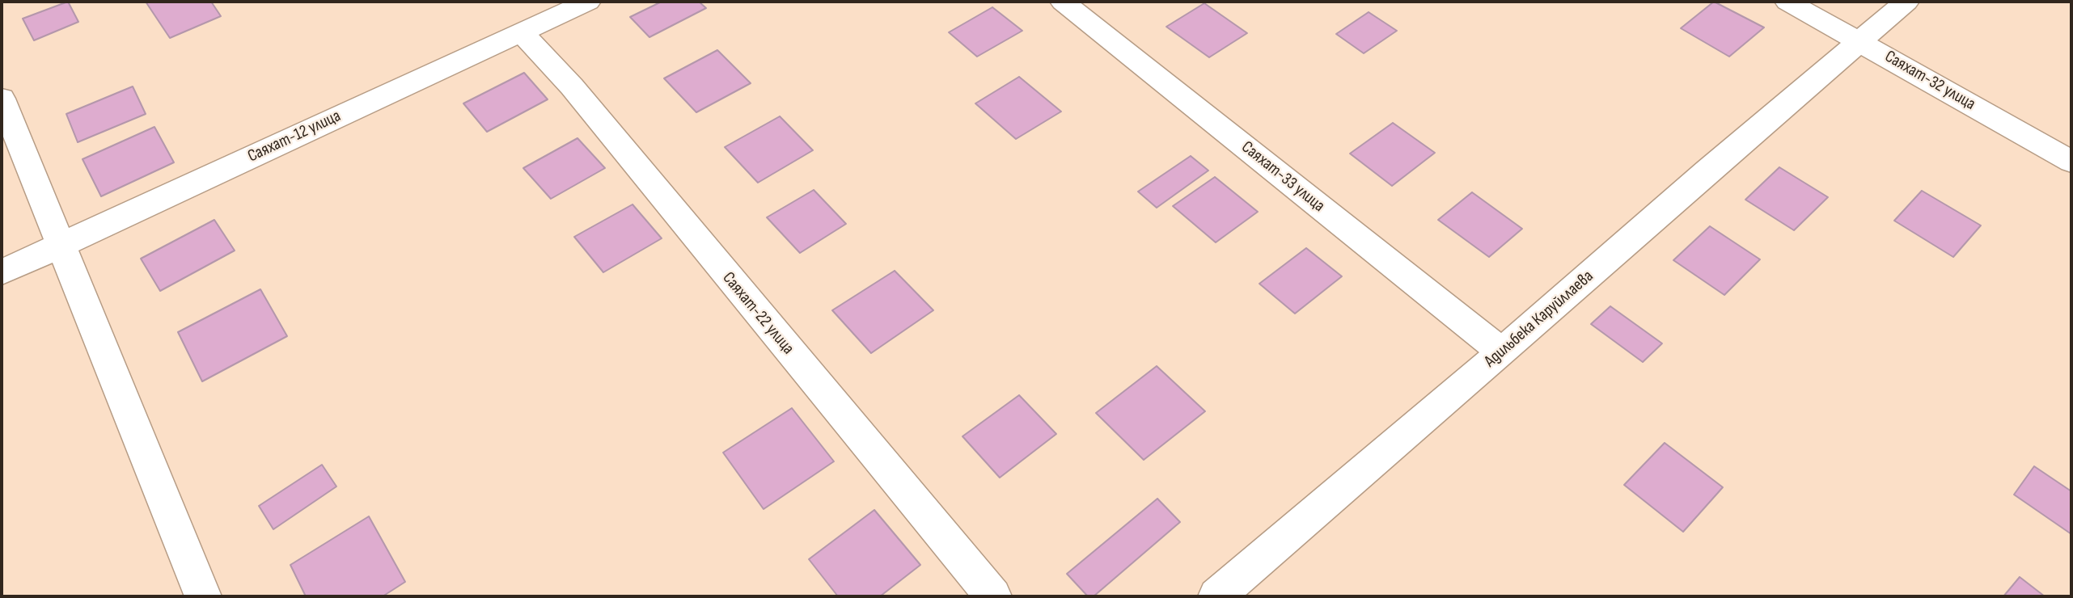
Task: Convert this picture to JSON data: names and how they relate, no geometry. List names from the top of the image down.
{
  "streets": {
    "street": [
      "Саяхат-32 улица",
      "Саяхат-12 улица",
      "Саяхат-33 улица",
      "Саяхат-22 улица",
      "Адильбека Каруйллаева"
    ]
  },
  "crossings": [
    ["Саяхат-32 улица", "Адильбека Каруйллаева"],
    ["Саяхат-12 улица", "Саяхат-22 улица"],
    ["Саяхат-33 улица", "Адильбека Каруйллаева"]
  ]
}
